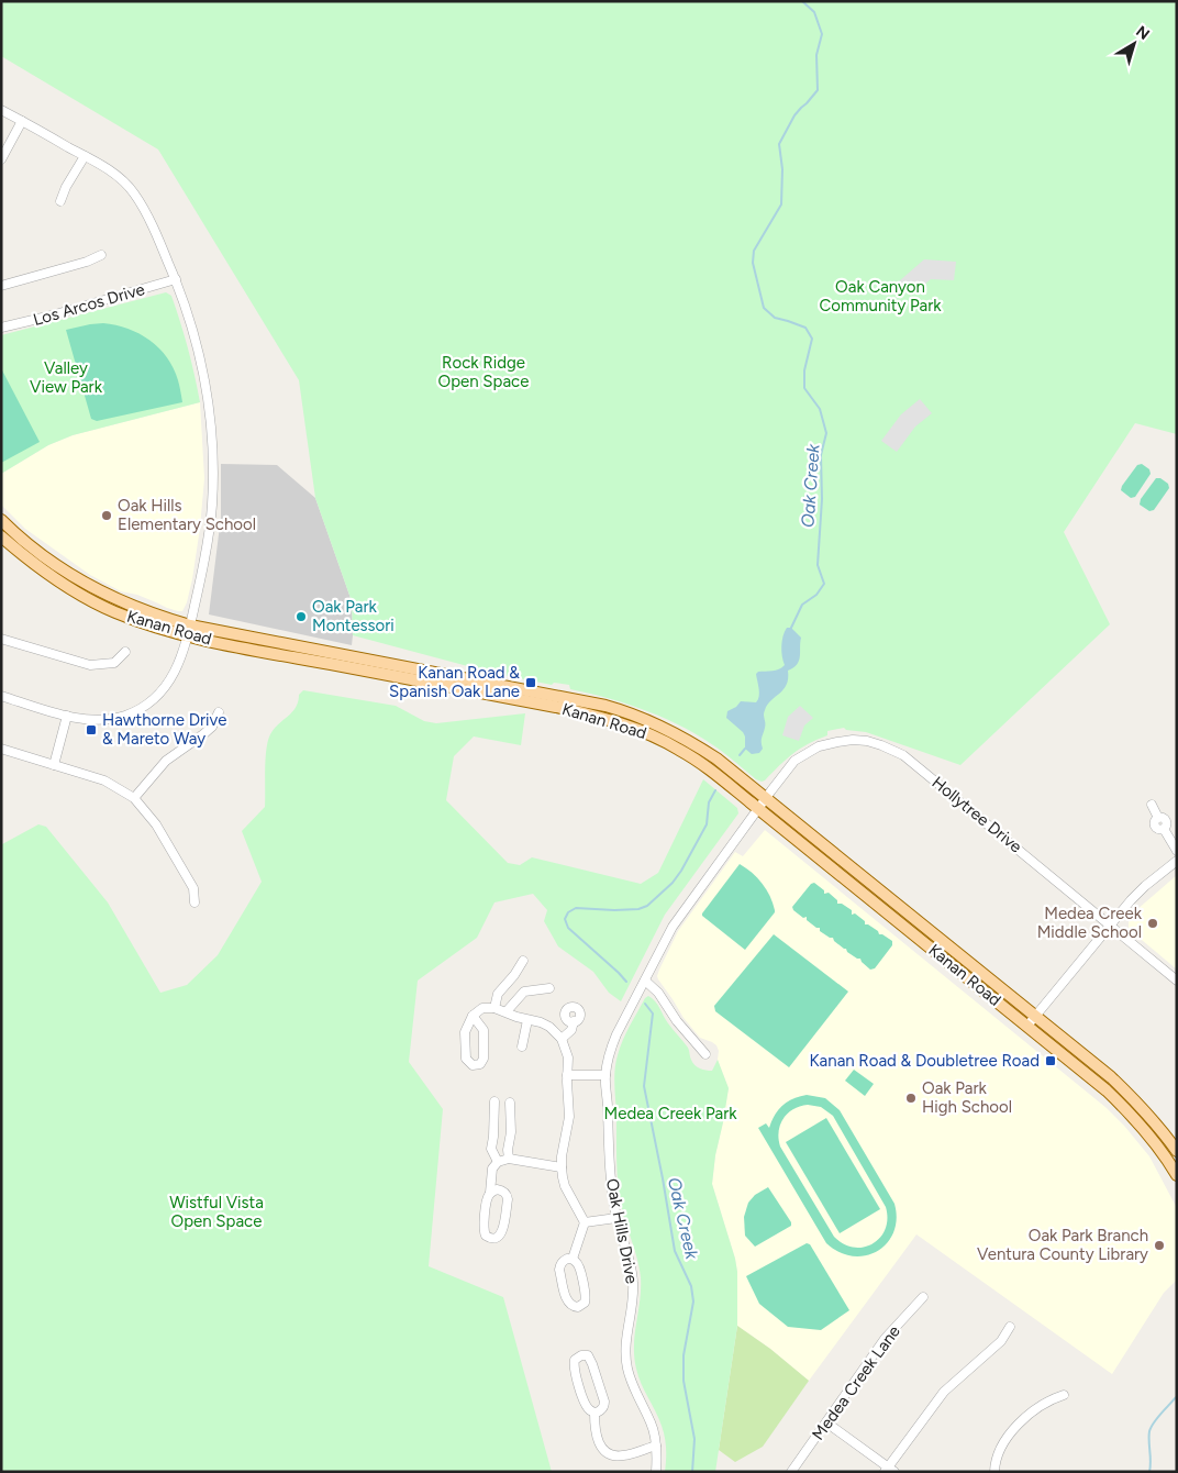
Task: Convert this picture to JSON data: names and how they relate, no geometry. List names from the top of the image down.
{
  "streets": {
    "main road": ["Kanan Road"],
    "street": [
      "Los Arcos Drive",
      "Hollytree Drive",
      "Oak Hills Drive",
      "Medea Creek Lane"
    ]
  },
  "crossings": [
    ["Kanan Road", "Hollytree Drive"],
    ["Kanan Road", "Oak Hills Drive"],
    ["Hollytree Drive", "Oak Hills Drive"]
  ],
  "water": ["Oak Creek"],
  "parks": [
    "Oak Canyon Community Park",
    "Rock Ridge Open Space",
    "Valley View Park",
    "Medea Creek Park",
    "Wistful Vista Open Space"
  ],
  "places": {
    "other": [
      "Oak Hills Elementary School",
      "Oak Park Montessori",
      "Medea Creek Middle School",
      "Oak Park High School",
      "Oak Park Branch Ventura County Library"
    ],
    "transit": ["Kanan Road & Spanish Oak Lane", "Hawthorne Drive & Mareto Way", "Kanan Road & Doubletree Road"]
  },
  "north": "top right"
}
